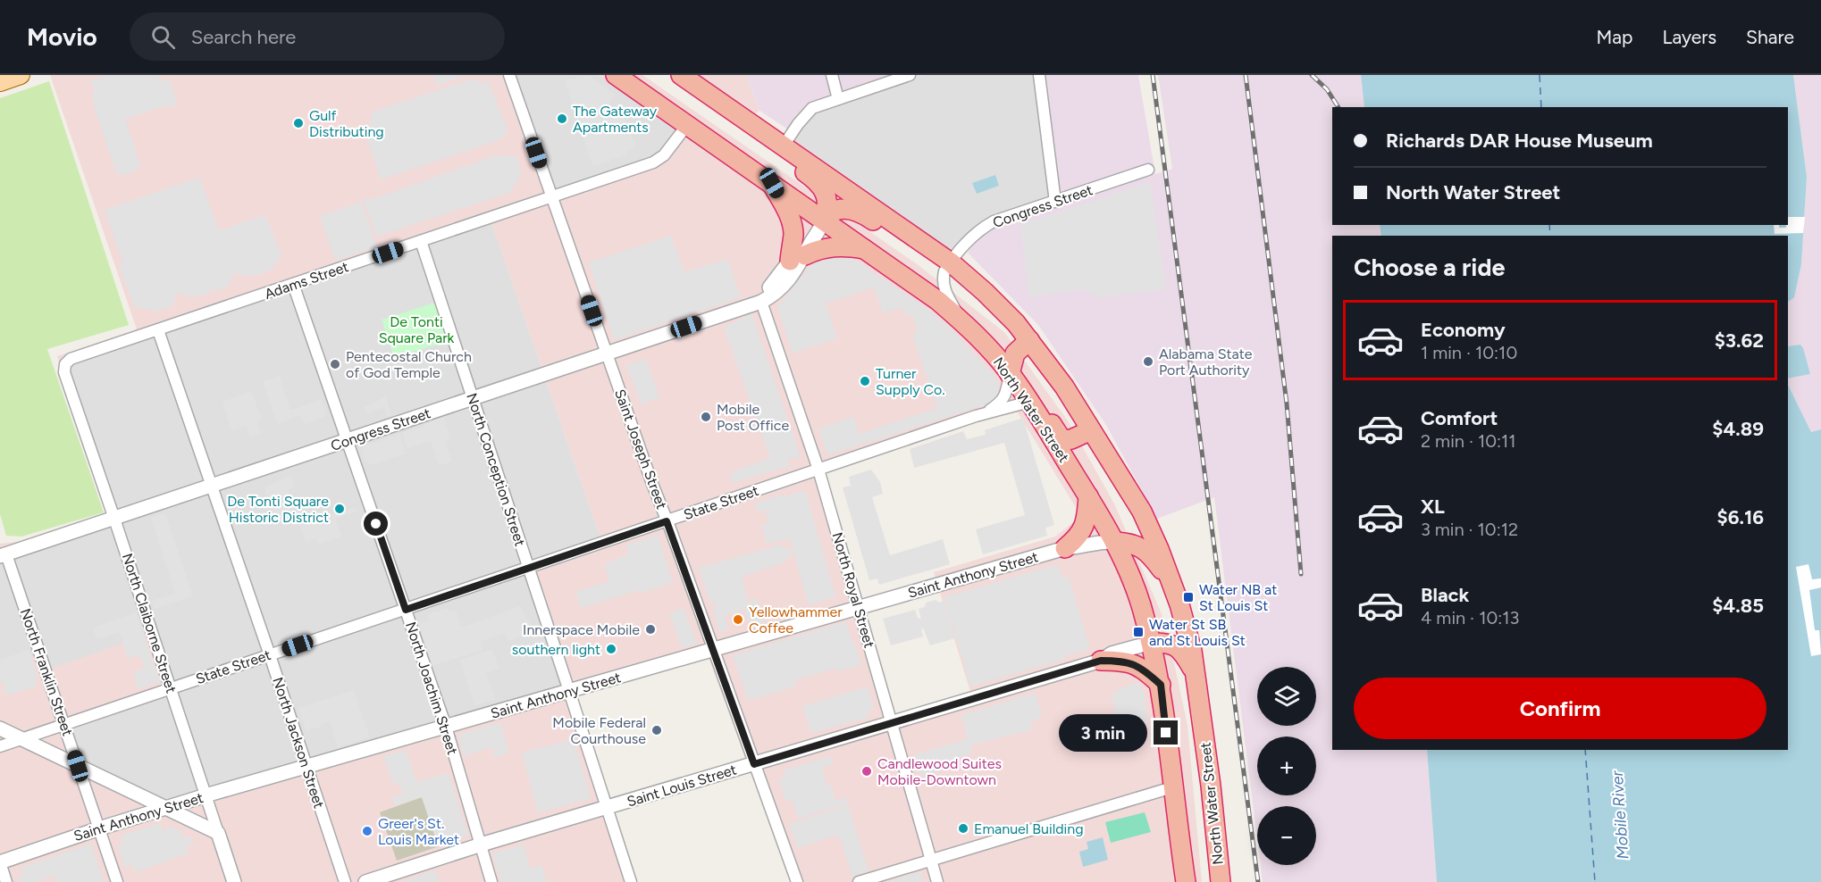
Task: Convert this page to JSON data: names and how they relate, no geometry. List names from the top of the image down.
{
  "streets": {
    "highway": ["North Water Street"],
    "street": [
      "Congress Street",
      "Adams Street",
      "Saint Joseph Street",
      "North Conception Street",
      "State Street",
      "Saint Anthony Street",
      "North Royal Street",
      "North Claiborne Street",
      "North Franklin Street",
      "North Joachim Street",
      "North Jackson Street",
      "Saint Louis Street"
    ]
  },
  "crossings": [
    ["Congress Street", "North Water Street"],
    ["Congress Street", "Saint Joseph Street"],
    ["Congress Street", "North Conception Street"],
    ["Congress Street", "North Royal Street"],
    ["Congress Street", "North Claiborne Street"],
    ["Congress Street", "North Franklin Street"],
    ["Congress Street", "North Joachim Street"],
    ["Congress Street", "North Jackson Street"],
    ["Adams Street", "North Water Street"],
    ["Adams Street", "Saint Joseph Street"],
    ["Adams Street", "North Conception Street"],
    ["Adams Street", "North Claiborne Street"],
    ["Adams Street", "North Joachim Street"],
    ["Adams Street", "North Jackson Street"],
    ["North Water Street", "State Street"],
    ["North Water Street", "Saint Anthony Street"],
    ["North Water Street", "Saint Louis Street"],
    ["Saint Joseph Street", "State Street"],
    ["Saint Joseph Street", "Saint Anthony Street"],
    ["Saint Joseph Street", "Saint Louis Street"],
    ["North Conception Street", "State Street"],
    ["North Conception Street", "Saint Anthony Street"],
    ["North Conception Street", "Saint Louis Street"],
    ["State Street", "North Royal Street"],
    ["State Street", "North Claiborne Street"],
    ["State Street", "North Franklin Street"],
    ["State Street", "North Joachim Street"],
    ["State Street", "North Jackson Street"],
    ["Saint Anthony Street", "North Royal Street"],
    ["Saint Anthony Street", "North Claiborne Street"],
    ["Saint Anthony Street", "North Franklin Street"],
    ["Saint Anthony Street", "North Joachim Street"],
    ["Saint Anthony Street", "North Jackson Street"],
    ["North Royal Street", "Saint Louis Street"],
    ["North Joachim Street", "Saint Louis Street"]
  ],
  "water": ["Mobile River"],
  "parks": ["De Tonti Square Park"],
  "places": {
    "other": [
      "The Gateway Apartments",
      "Gulf Distributing",
      "Alabama State Port Authority",
      "Pentecostal Church of God Temple",
      "Turner Supply Co.",
      "Mobile Post Office",
      "De Tonti Square Historic District",
      "Yellowhammer Coffee",
      "Innerspace Mobile",
      "southern light",
      "Mobile Federal Courthouse",
      "Candlewood Suites Mobile-Downtown",
      "Emanuel Building",
      "Greer's St. Louis Market"
    ],
    "transit": ["Water NB at St Louis St", "Water St SB and St Louis St"]
  },
  "page": {
    "header": "Movio",
    "search": "Search here",
    "nav": ["Map", "Layers", "Share"],
    "banner": ["Richards DAR House Museum", "North Water Street"],
    "heading": "Choose a ride",
    "list": [
      {
        "name": "Economy",
        "note": "1 min · 10:10",
        "value": "$3.62"
      },
      {
        "name": "Comfort",
        "note": "2 min · 10:11",
        "value": "$4.89"
      },
      {
        "name": "XL",
        "note": "3 min · 10:12",
        "value": "$6.16"
      },
      {
        "name": "Black",
        "note": "4 min · 10:13",
        "value": "$4.85"
      }
    ],
    "map_buttons": ["+", "−"],
    "buttons": "Confirm",
    "bubble": "3 min"
  }
}
